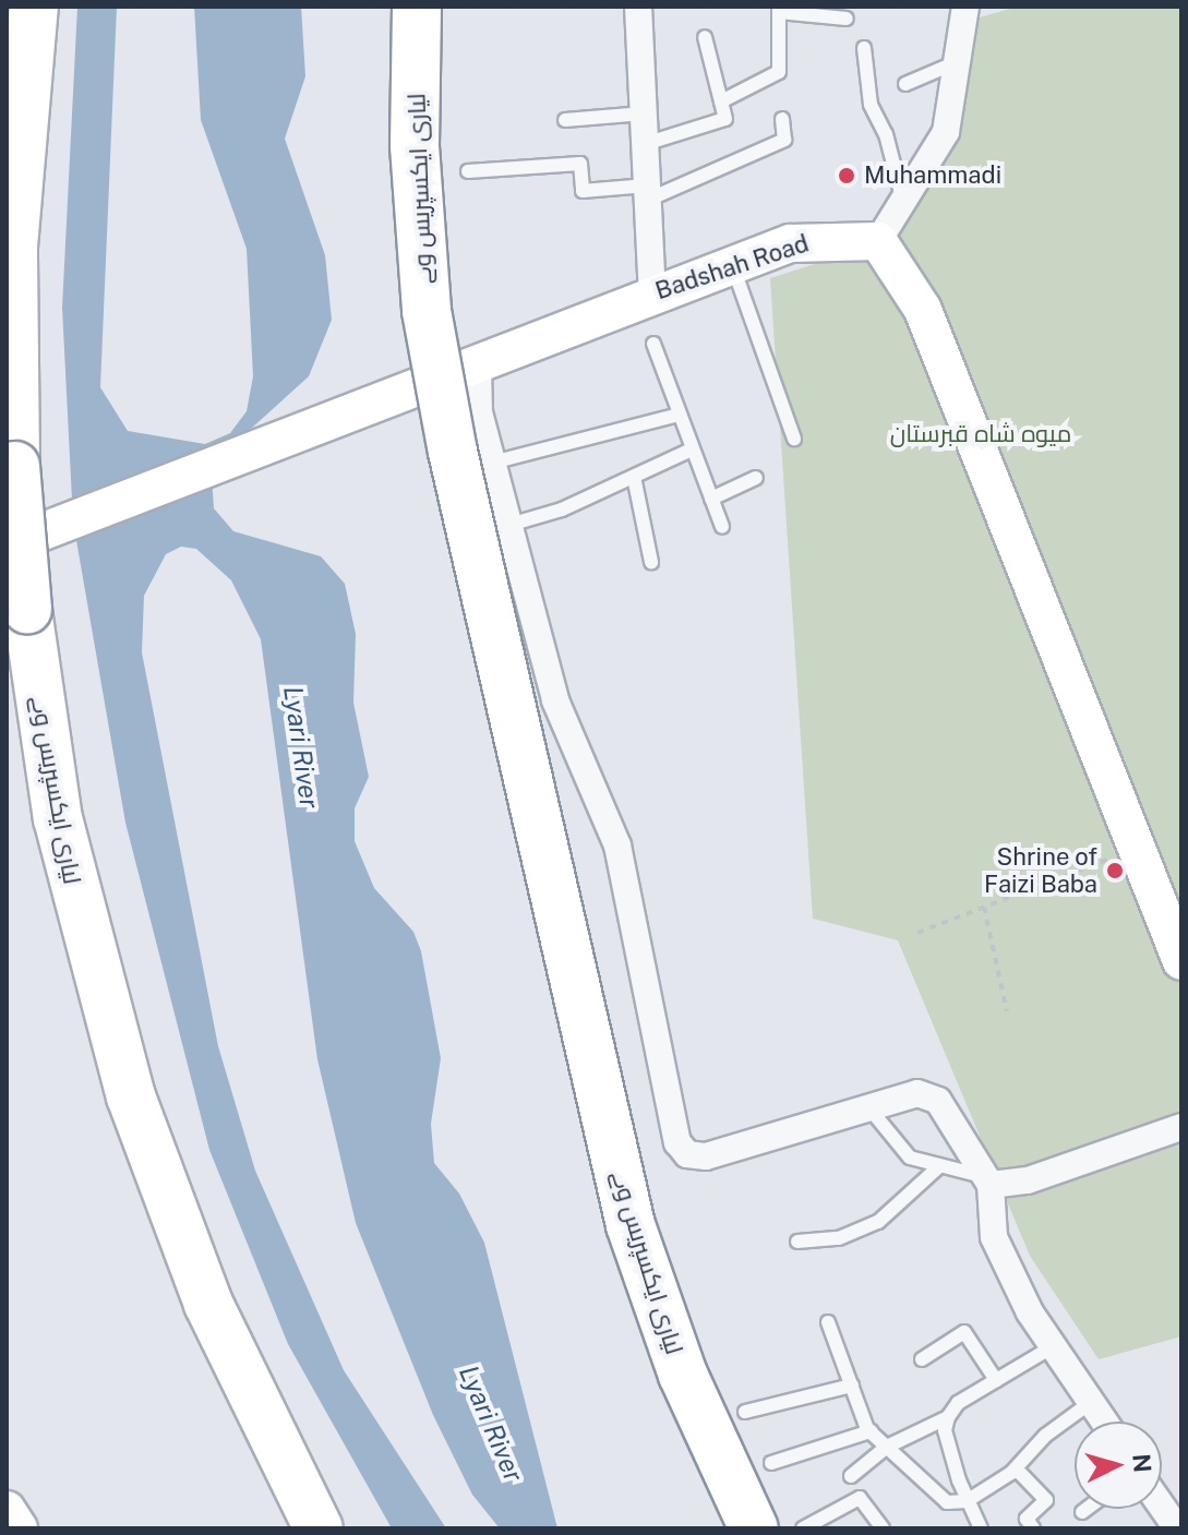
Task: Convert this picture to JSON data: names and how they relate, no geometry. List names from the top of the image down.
{
  "streets": {
    "highway": ["لیاری ایکسپریس وے"],
    "main road": ["Badshah Road"]
  },
  "water": ["Lyari River"],
  "parks": ["میوہ شاہ قبرستان"],
  "places": ["Muhammadi", "Shrine of Faizi Baba"],
  "north": "right"
}
